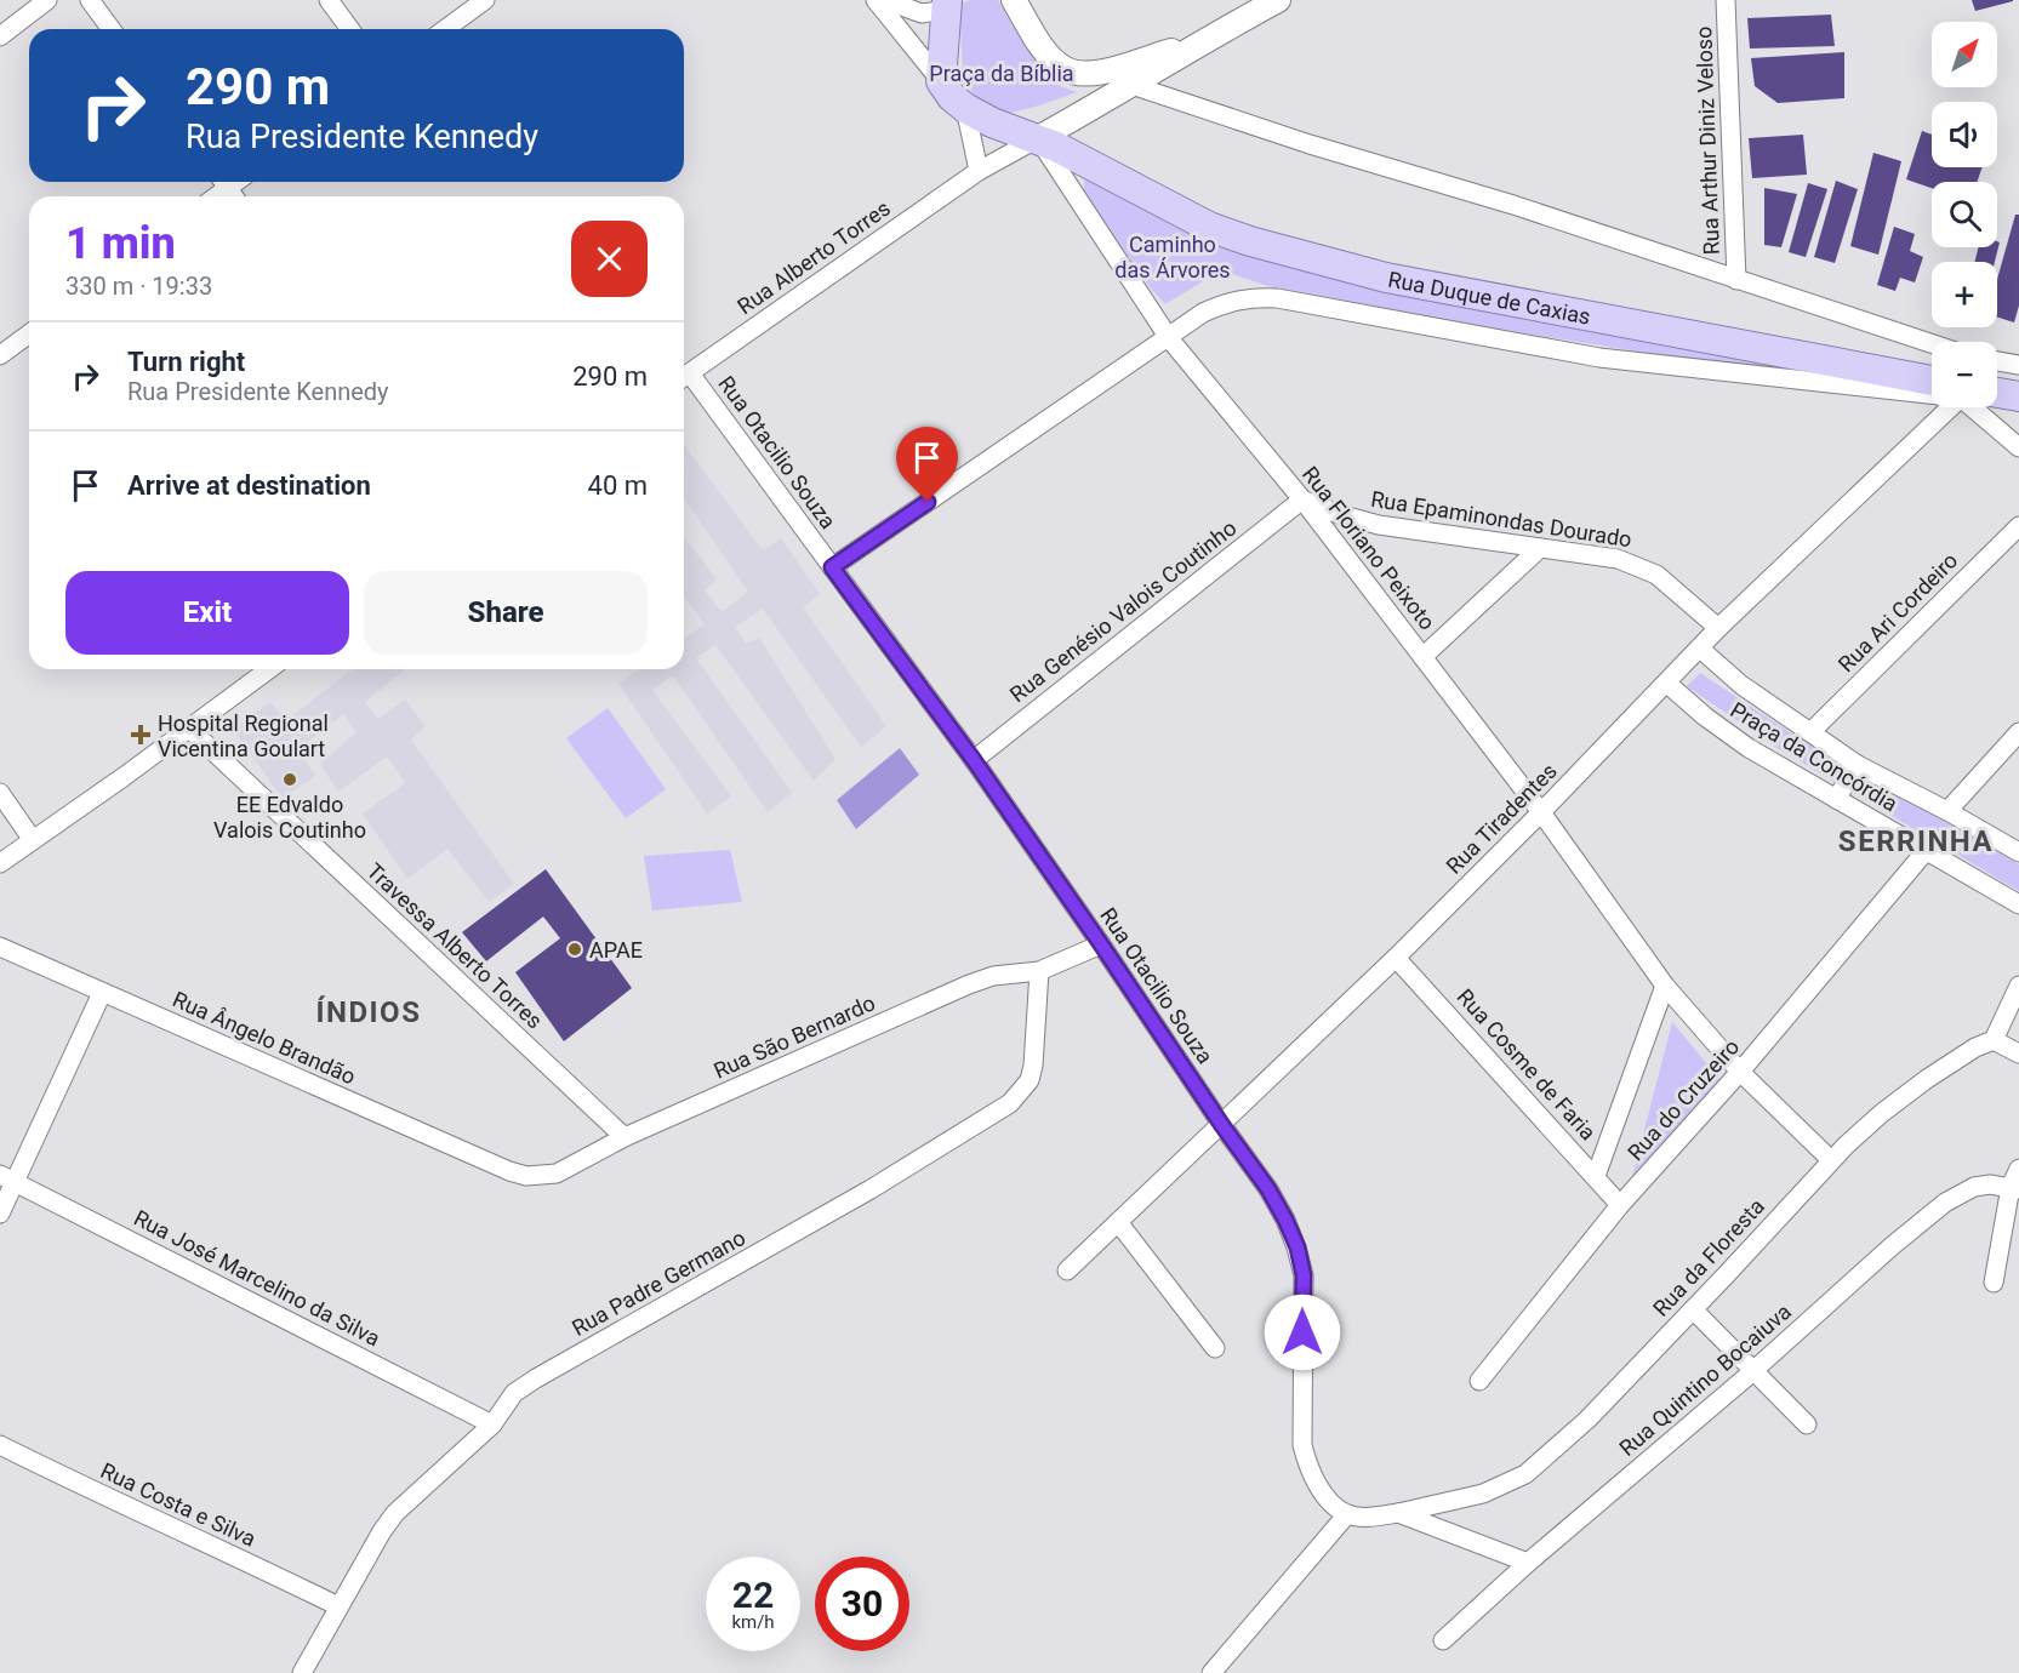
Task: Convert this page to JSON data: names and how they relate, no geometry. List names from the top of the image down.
{
  "streets": {
    "main road": ["Rua Duque de Caxias"],
    "street": [
      "Rua Arthur Diniz Veloso",
      "Rua Alberto Torres",
      "Rua Otacilio Souza",
      "Rua Epaminondas Dourado",
      "Rua Floriano Peixoto",
      "Rua Genésio Valois Coutinho",
      "Rua Ari Cordeiro",
      "Praça da Concórdia",
      "Rua Tiradentes",
      "Travessa Alberto Torres",
      "Rua São Bernardo",
      "Rua Ângelo Brandão",
      "Rua Cosme de Faria",
      "Rua do Cruzeiro",
      "Rua da Floresta",
      "Rua José Marcelino da Silva",
      "Rua Padre Germano",
      "Rua Quintino Bocaiuva",
      "Rua Costa e Silva"
    ]
  },
  "crossings": [
    ["Rua Alberto Torres", "Rua Duque de Caxias"],
    ["Rua Alberto Torres", "Rua Floriano Peixoto"],
    ["Rua Duque de Caxias", "Rua Otacilio Souza"],
    ["Rua Duque de Caxias", "Rua Floriano Peixoto"],
    ["Rua Otacilio Souza", "Rua Genésio Valois Coutinho"],
    ["Rua Otacilio Souza", "Rua Tiradentes"],
    ["Rua Otacilio Souza", "Rua São Bernardo"],
    ["Rua Epaminondas Dourado", "Rua Floriano Peixoto"],
    ["Rua Epaminondas Dourado", "Rua Genésio Valois Coutinho"],
    ["Rua Epaminondas Dourado", "Rua Tiradentes"],
    ["Rua Floriano Peixoto", "Rua Genésio Valois Coutinho"],
    ["Rua Floriano Peixoto", "Rua Tiradentes"],
    ["Rua Floriano Peixoto", "Rua do Cruzeiro"],
    ["Rua Floriano Peixoto", "Rua da Floresta"],
    ["Rua Ari Cordeiro", "Praça da Concórdia"],
    ["Praça da Concórdia", "Rua Tiradentes"],
    ["Praça da Concórdia", "Rua do Cruzeiro"],
    ["Rua Tiradentes", "Rua Cosme de Faria"],
    ["Travessa Alberto Torres", "Rua São Bernardo"],
    ["Rua São Bernardo", "Rua Ângelo Brandão"],
    ["Rua São Bernardo", "Rua Padre Germano"],
    ["Rua Cosme de Faria", "Rua do Cruzeiro"],
    ["Rua José Marcelino da Silva", "Rua Padre Germano"],
    ["Rua Padre Germano", "Rua Costa e Silva"]
  ],
  "districts": ["SERRINHA", "ÍNDIOS"],
  "parks": ["Praça da Bíblia", "Caminho das Árvores"],
  "places": {
    "health": ["Hospital Regional Vicentina Goulart"],
    "other": ["EE Edvaldo Valois Coutinho", "APAE"]
  },
  "north": "top right",
  "page": {
    "map_buttons": ["+", "−"],
    "turn": ["290 m", "Rua Presidente Kennedy"],
    "heading": ["1 min", "330 m · 19:33"],
    "list": [
      {
        "name": "Turn right",
        "note": "Rua Presidente Kennedy",
        "value": "290 m"
      },
      {
        "name": "Arrive at destination",
        "value": "40 m"
      }
    ],
    "buttons": ["Exit", "Share"],
    "speed": "22 km/h",
    "limit": "30"
  }
}
